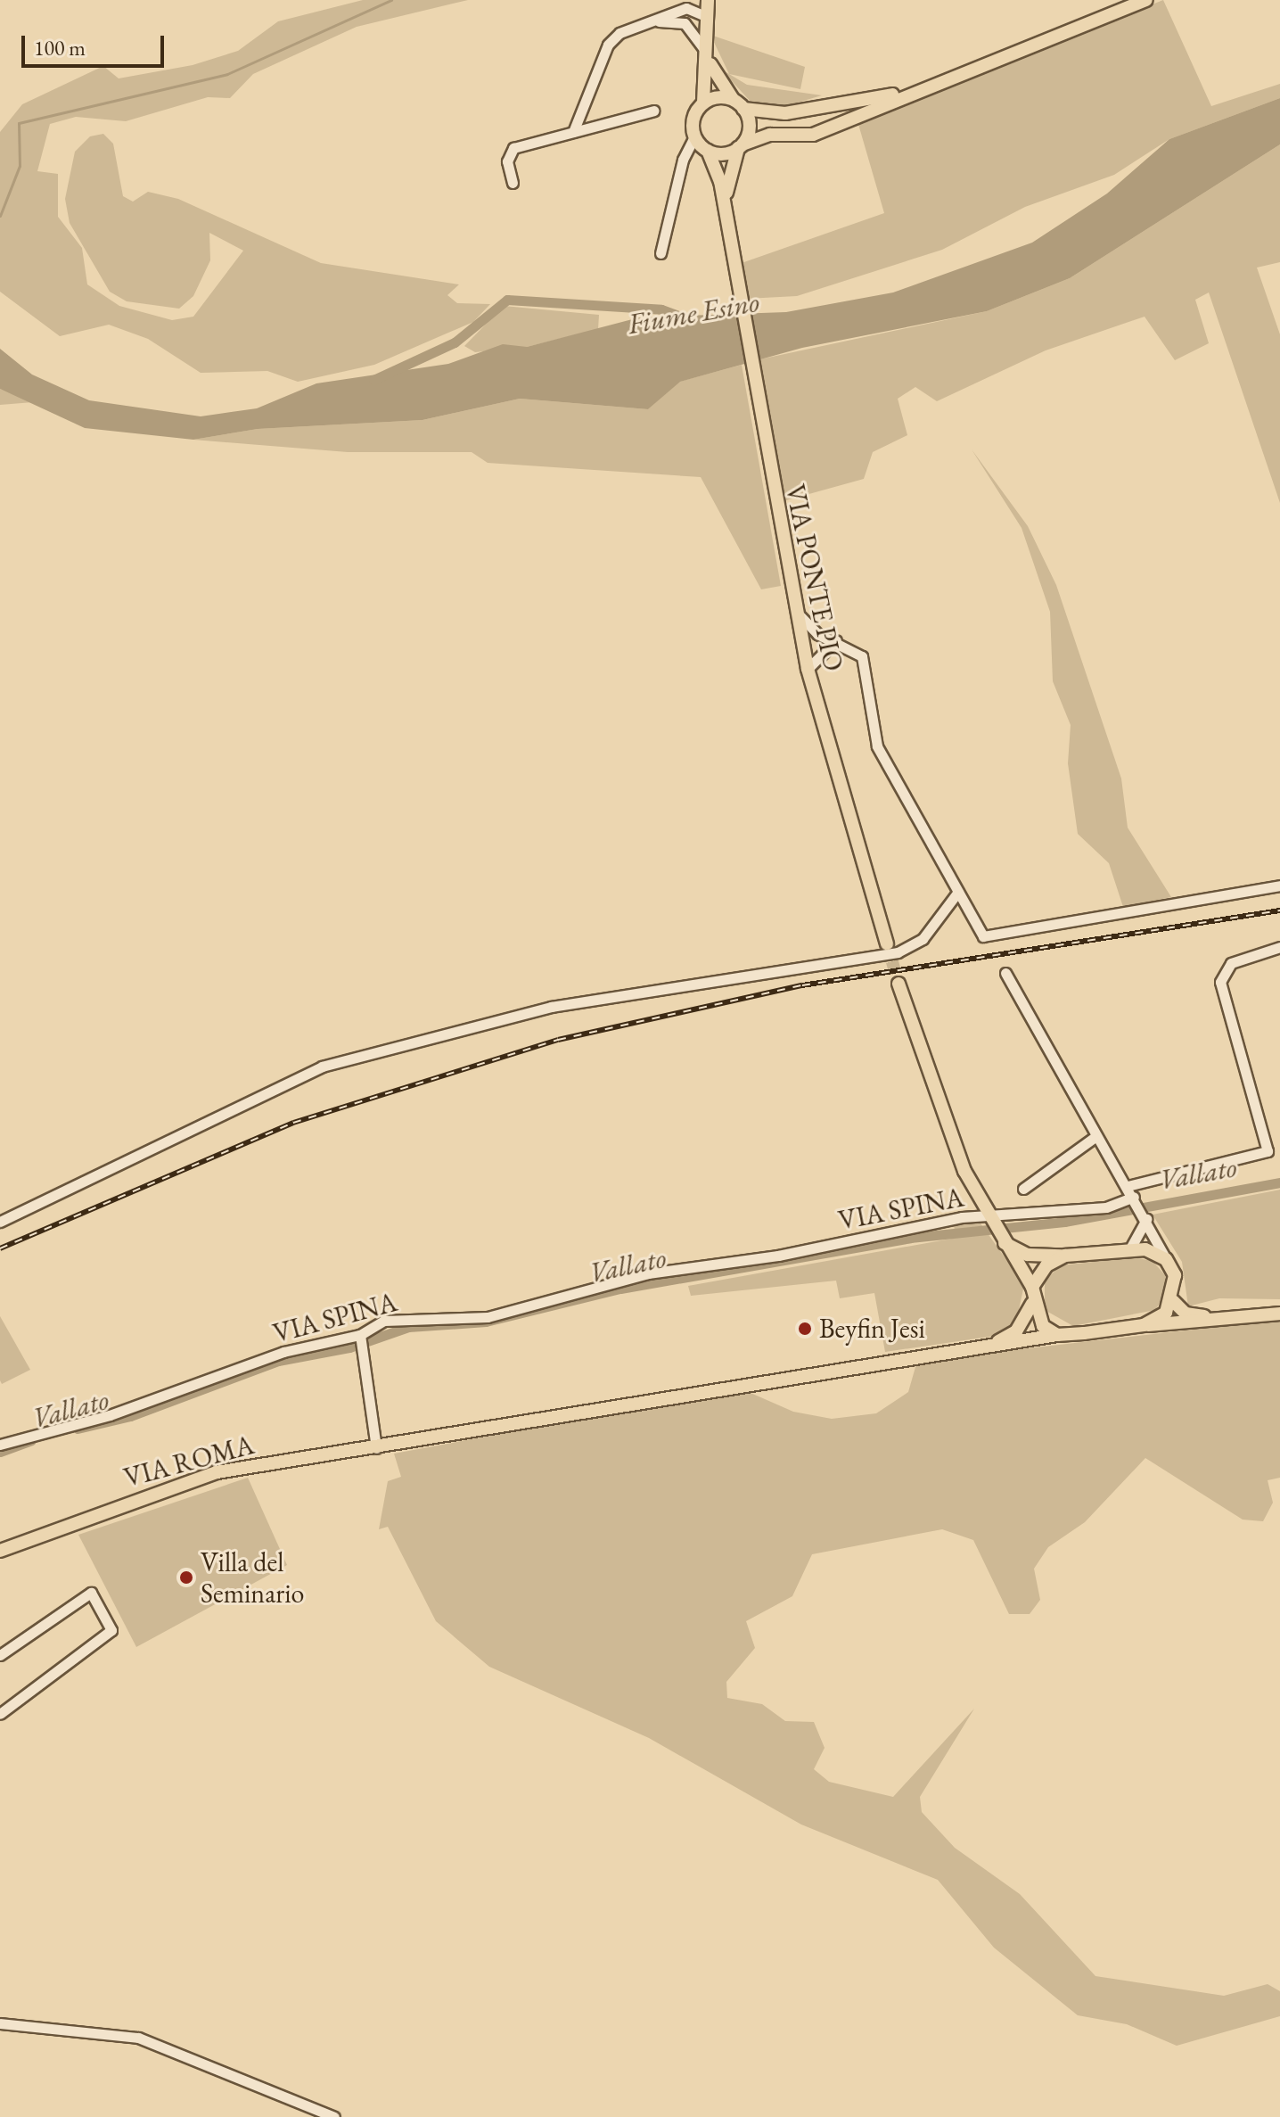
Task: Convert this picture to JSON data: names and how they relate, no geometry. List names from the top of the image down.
{
  "streets": {
    "main road": ["VIA PONTE PIO", "VIA ROMA"],
    "street": ["VIA SPINA"]
  },
  "water": ["Fiume Esino", "Vallato"],
  "places": ["Beyfin Jesi", "Villa del Seminario"],
  "scale_bar": "100 m"
}
